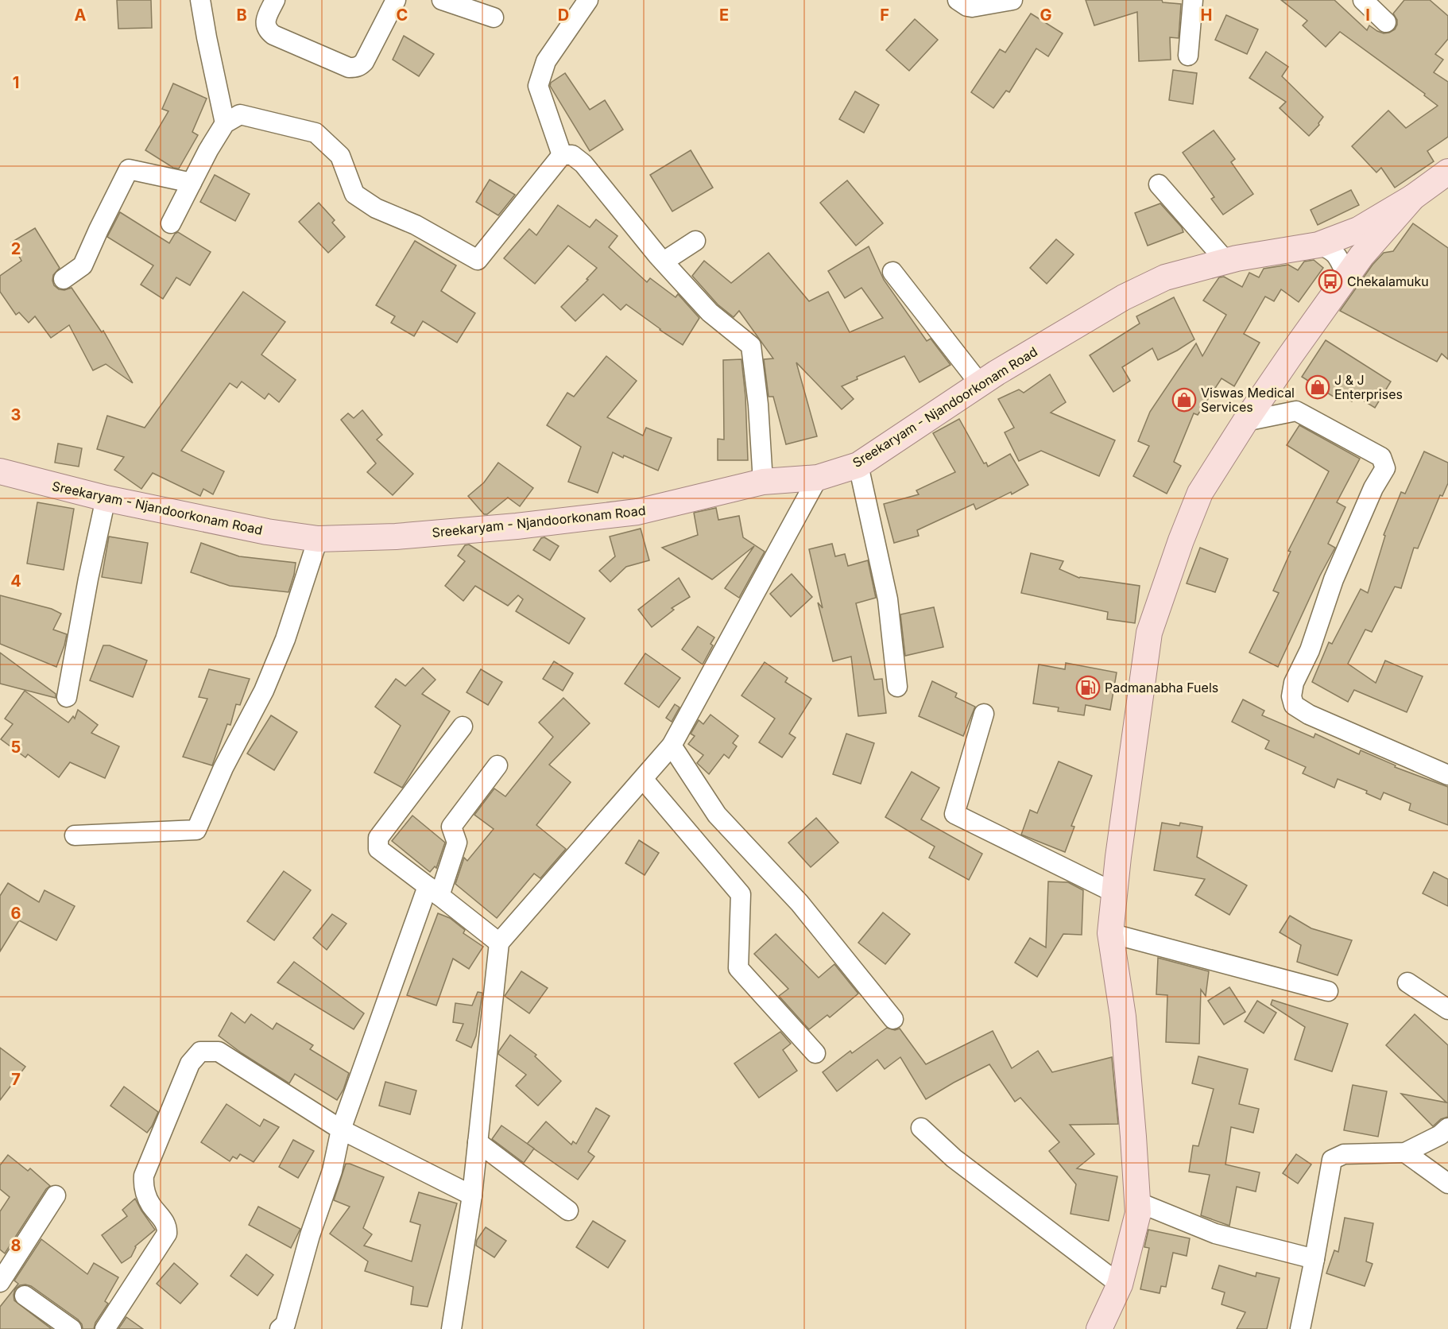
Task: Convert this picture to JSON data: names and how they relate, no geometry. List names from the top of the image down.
{
  "streets": {
    "main road": ["Sreekaryam - Njandoorkonam Road"]
  },
  "places": {
    "bus stop": ["Chekalamuku"],
    "shop": ["J & J Enterprises", "Viswas Medical Services"],
    "fuel station": ["Padmanabha Fuels"]
  },
  "grid": {
    "columns": [
      "A",
      "B",
      "C",
      "D",
      "E",
      "F",
      "G",
      "H",
      "I"
    ],
    "rows": [
      "1",
      "2",
      "3",
      "4",
      "5",
      "6",
      "7",
      "8"
    ]
  }
}
